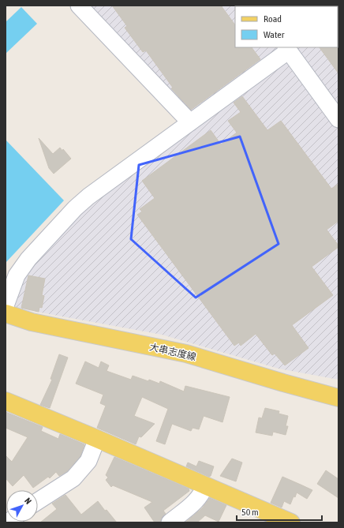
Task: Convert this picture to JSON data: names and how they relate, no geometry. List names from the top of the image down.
{
  "streets": {
    "main road": ["大串志度線"]
  },
  "legend": ["Road", "Water"],
  "scale_bar": "50 m",
  "north": "top right"
}
